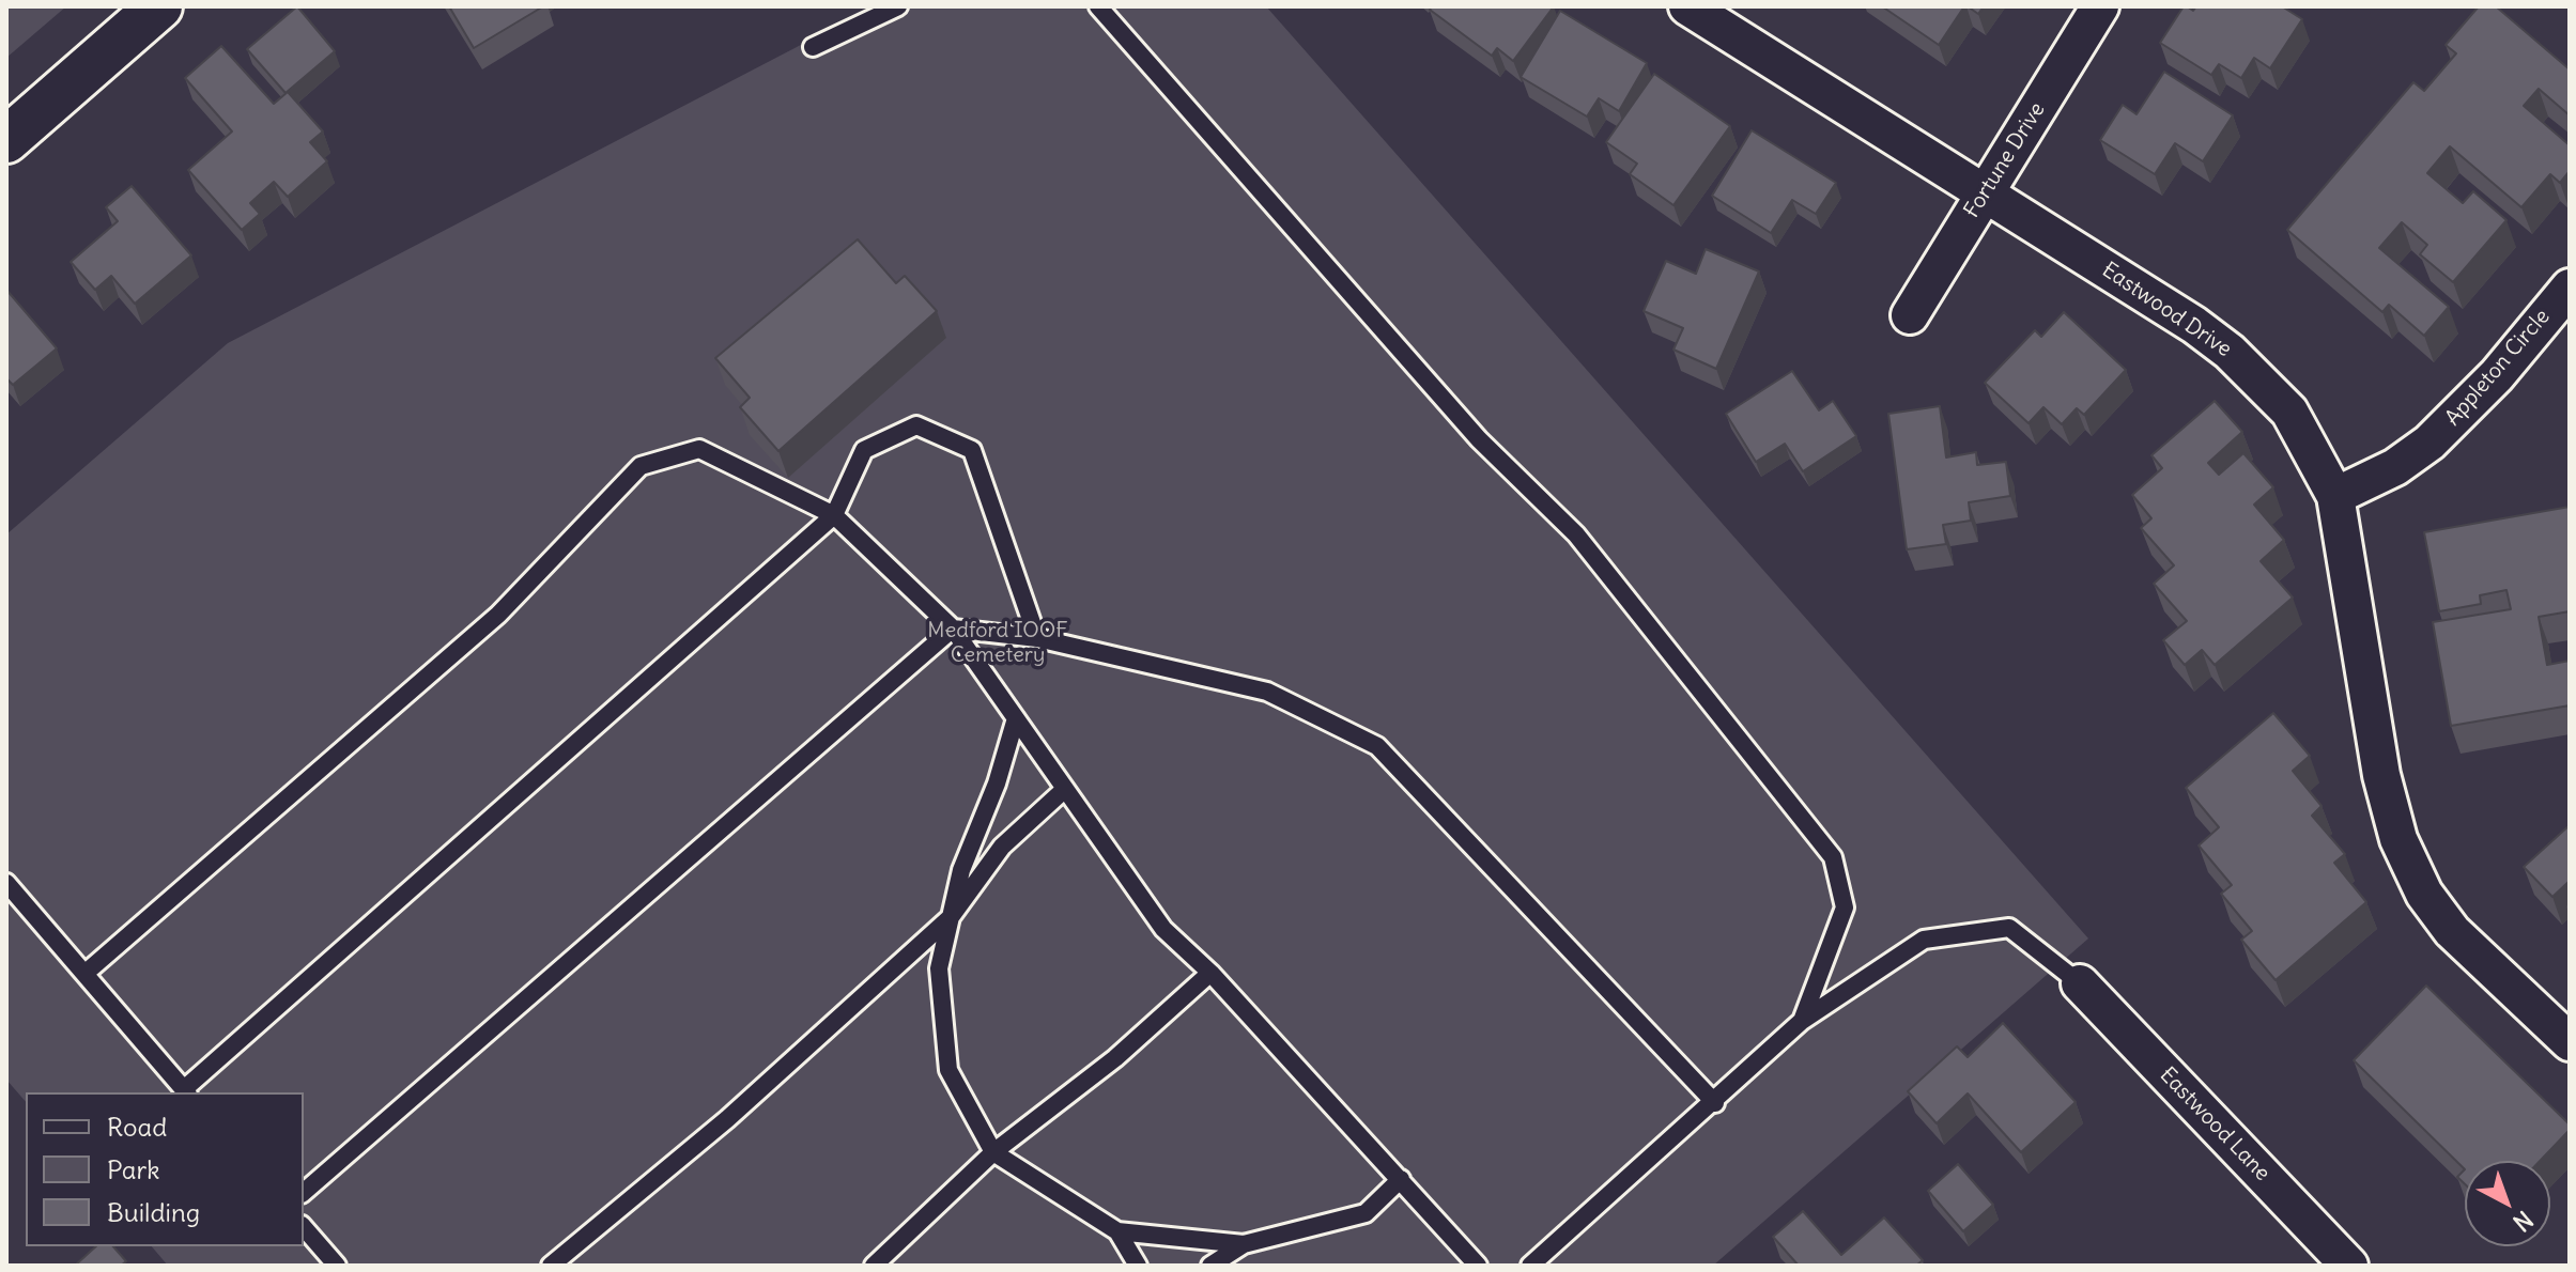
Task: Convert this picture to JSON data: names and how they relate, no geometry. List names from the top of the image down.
{
  "streets": {
    "street": [
      "Fortune Drive",
      "Eastwood Drive",
      "Appleton Circle",
      "Eastwood Lane"
    ]
  },
  "crossings": [
    ["Fortune Drive", "Eastwood Drive"],
    ["Eastwood Drive", "Appleton Circle"]
  ],
  "parks": ["Medford IOOF Cemetery"],
  "legend": ["Road", "Park", "Building"],
  "north": "bottom right"
}
